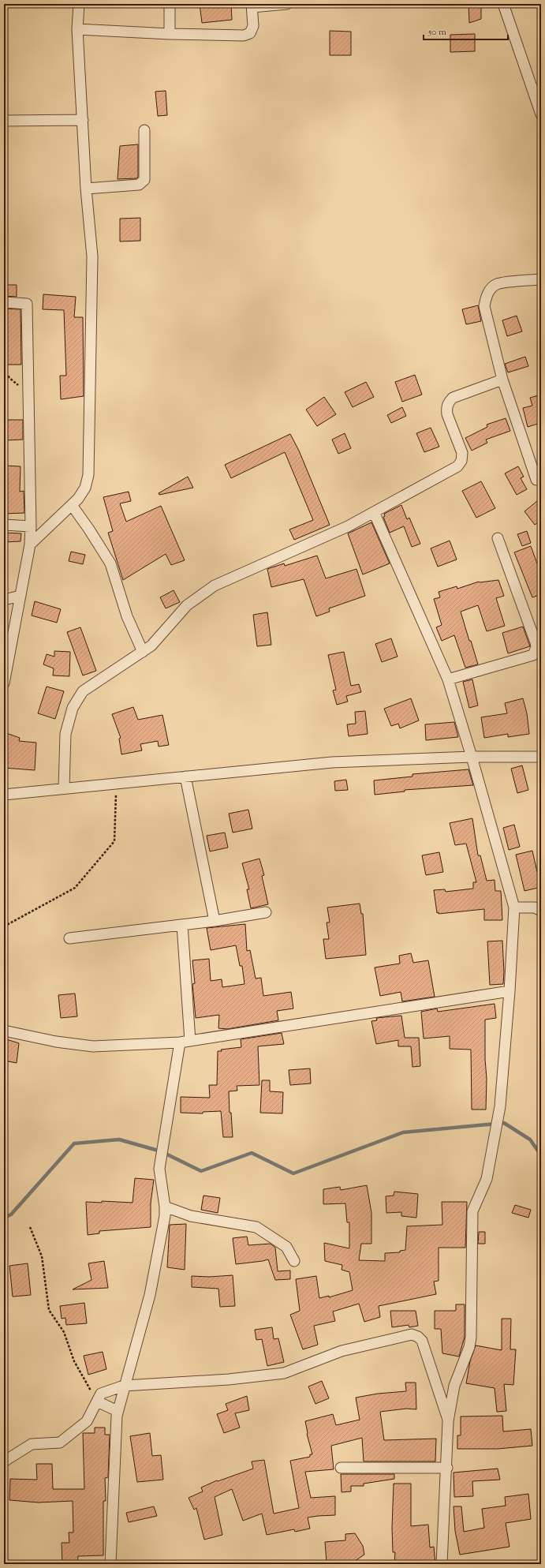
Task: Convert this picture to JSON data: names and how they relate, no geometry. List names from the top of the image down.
{
  "scale_bar": "50 m"
}
